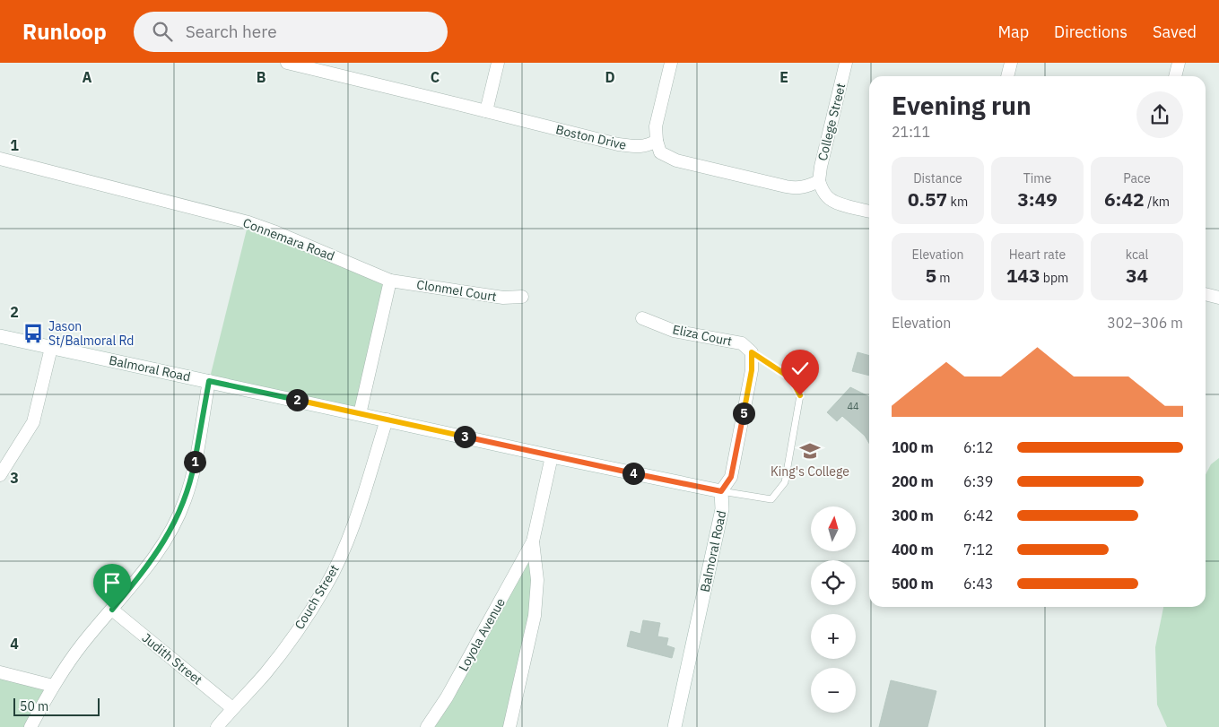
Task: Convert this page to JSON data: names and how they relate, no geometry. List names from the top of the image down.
{
  "streets": {
    "street": [
      "College Street",
      "Boston Drive",
      "Connemara Road",
      "Clonmel Court",
      "Eliza Court",
      "Balmoral Road",
      "Couch Street",
      "Loyola Avenue",
      "Judith Street"
    ]
  },
  "crossings": [
    ["Connemara Road", "Clonmel Court"],
    ["Balmoral Road", "Couch Street"],
    ["Balmoral Road", "Loyola Avenue"],
    ["Couch Street", "Judith Street"]
  ],
  "places": {
    "bus stop": ["Jason St/Balmoral Rd"],
    "school or university": ["King's College"]
  },
  "house_numbers": ["44"],
  "scale_bar": "50 m",
  "north": "top",
  "page": {
    "header": "Runloop",
    "search": "Search here",
    "nav": ["Map", "Directions", "Saved"],
    "heading": ["Evening run", "21:11"],
    "stats": [
      ["Distance", "0.57 km"],
      ["Time", "3:49"],
      ["Pace", "6:42 /km"],
      ["Elevation", "5 m"],
      ["Heart rate", "143 bpm"],
      ["kcal", "34"]
    ],
    "chart": ["Elevation", "302–306 m"],
    "pins": [
      "2",
      "5",
      "3",
      "1",
      "4"
    ],
    "list": [
      {
        "name": "100 m",
        "note": "6:12"
      },
      {
        "name": "200 m",
        "note": "6:39"
      },
      {
        "name": "300 m",
        "note": "6:42"
      },
      {
        "name": "400 m",
        "note": "7:12"
      },
      {
        "name": "500 m",
        "note": "6:43"
      }
    ],
    "map_buttons": ["+", "−"],
    "scale": "50 m"
  },
  "grid": {
    "columns": [
      "A",
      "B",
      "C",
      "D",
      "E"
    ],
    "rows": [
      "1",
      "2",
      "3",
      "4"
    ]
  }
}
